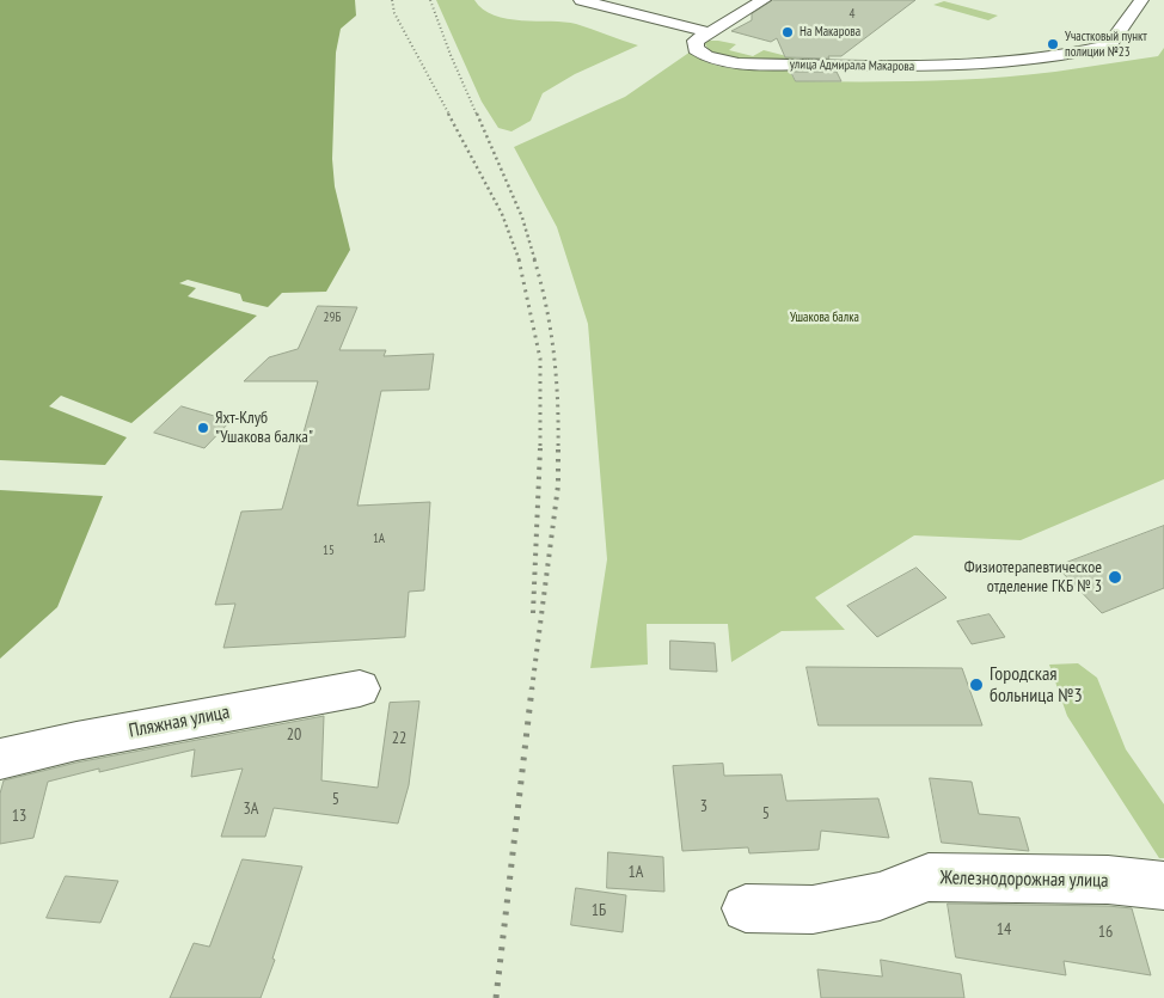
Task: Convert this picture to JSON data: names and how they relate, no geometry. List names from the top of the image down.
{
  "streets": {
    "street": ["улица Адмирала Макарова", "Пляжная улица", "Железнодорожная улица"]
  },
  "parks": ["Ушакова балка"],
  "places": [
    "На Макарова",
    "Участковый пункт полиции №23",
    "Яхт-Клуб \"Ушакова балка\"",
    "Физиотерапевтическое отделение ГКБ № 3",
    "Городская больница №3"
  ],
  "house_numbers": [
    "4",
    "29Б",
    "1А",
    "15",
    "20",
    "22",
    "5",
    "3",
    "3А",
    "5",
    "13",
    "1А",
    "1Б",
    "14",
    "16"
  ]
}
